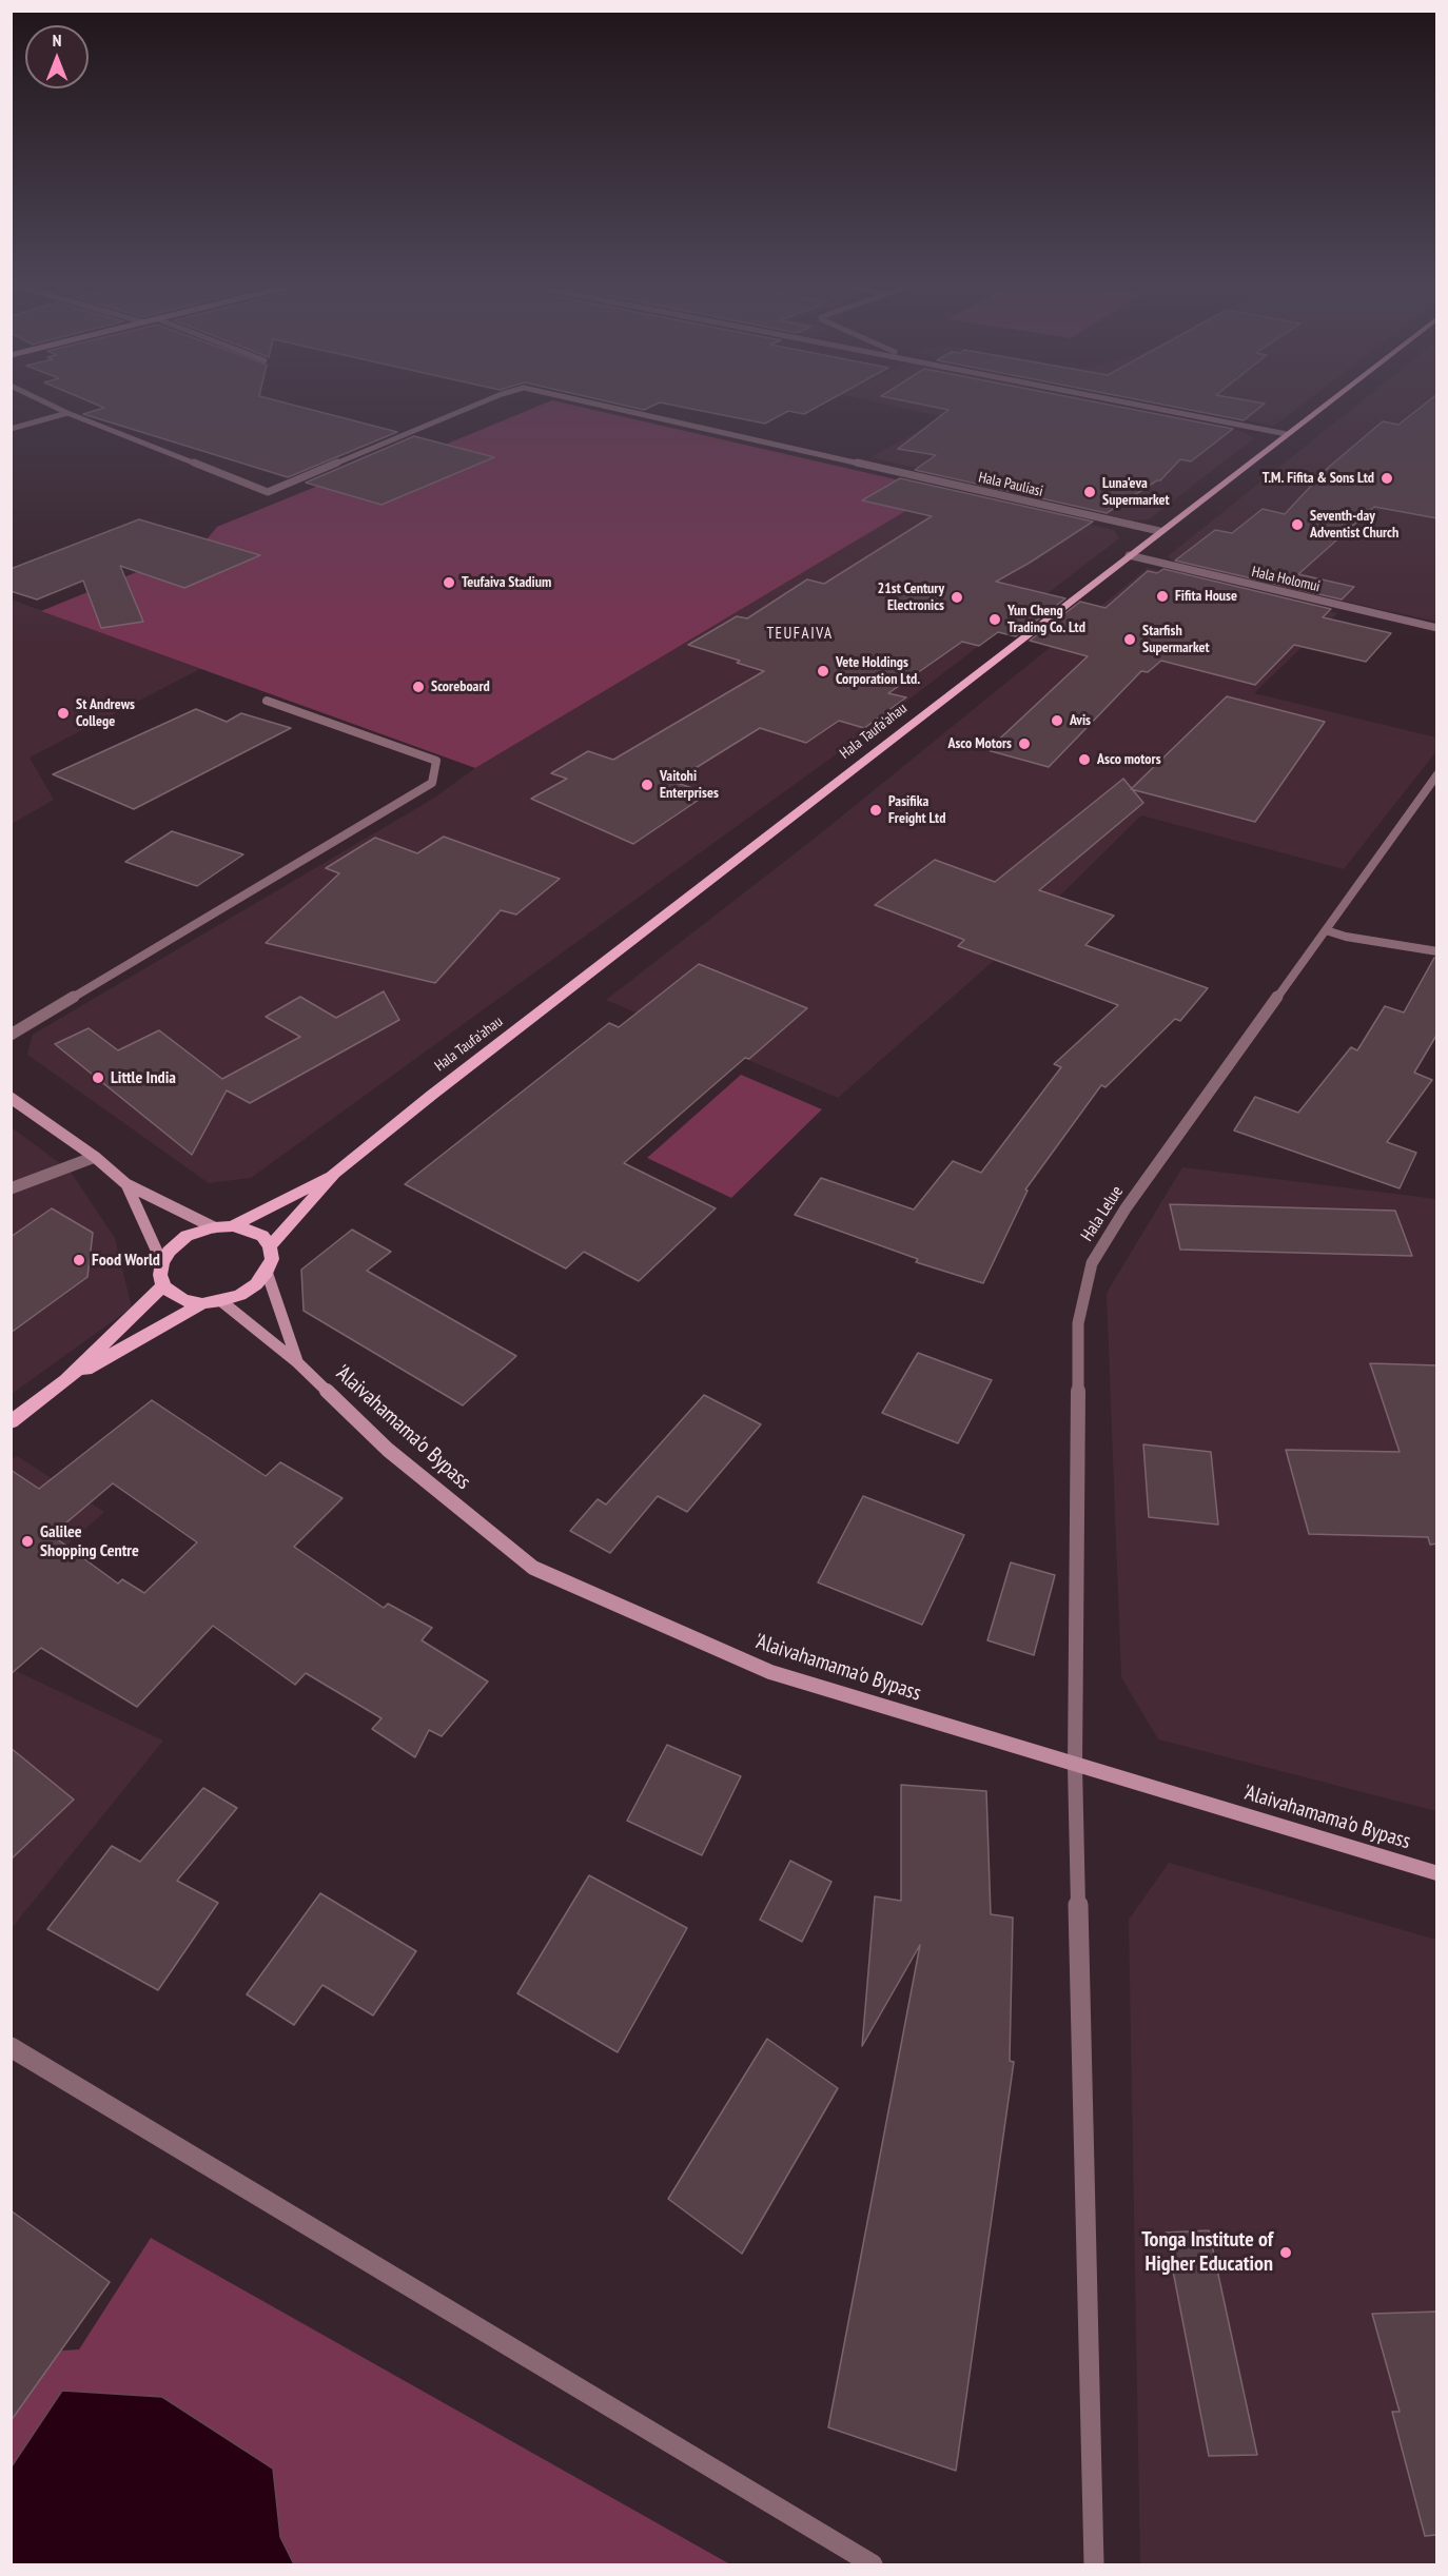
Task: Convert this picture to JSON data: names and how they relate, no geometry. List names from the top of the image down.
{
  "streets": {
    "main road": ["Hala Taufa'ahau", "'Alaivahamama'o Bypass"],
    "street": ["Hala Pauliasi", "Hala Holomui", "Hala Lelue"]
  },
  "crossings": [
    ["Hala Pauliasi", "Hala Taufa'ahau"],
    ["Hala Holomui", "Hala Taufa'ahau"],
    ["Hala Taufa'ahau", "'Alaivahamama'o Bypass"],
    ["Hala Lelue", "'Alaivahamama'o Bypass"]
  ],
  "districts": ["TEUFAIVA"],
  "places": [
    "T.M. Fifita & Sons Ltd",
    "Luna'eva Supermarket",
    "Seventh-day Adventist Church",
    "Teufaiva Stadium",
    "Fifita House",
    "21st Century Electronics",
    "Yun Cheng Trading Co. Ltd",
    "Starfish Supermarket",
    "Vete Holdings Corporation Ltd.",
    "Scoreboard",
    "St Andrews College",
    "Avis",
    "Asco Motors",
    "Asco motors",
    "Vaitohi Enterprises",
    "Pasifika Freight Ltd",
    "Little India",
    "Food World",
    "Galilee Shopping Centre",
    "Tonga Institute of Higher Education"
  ],
  "north": "top"
}
